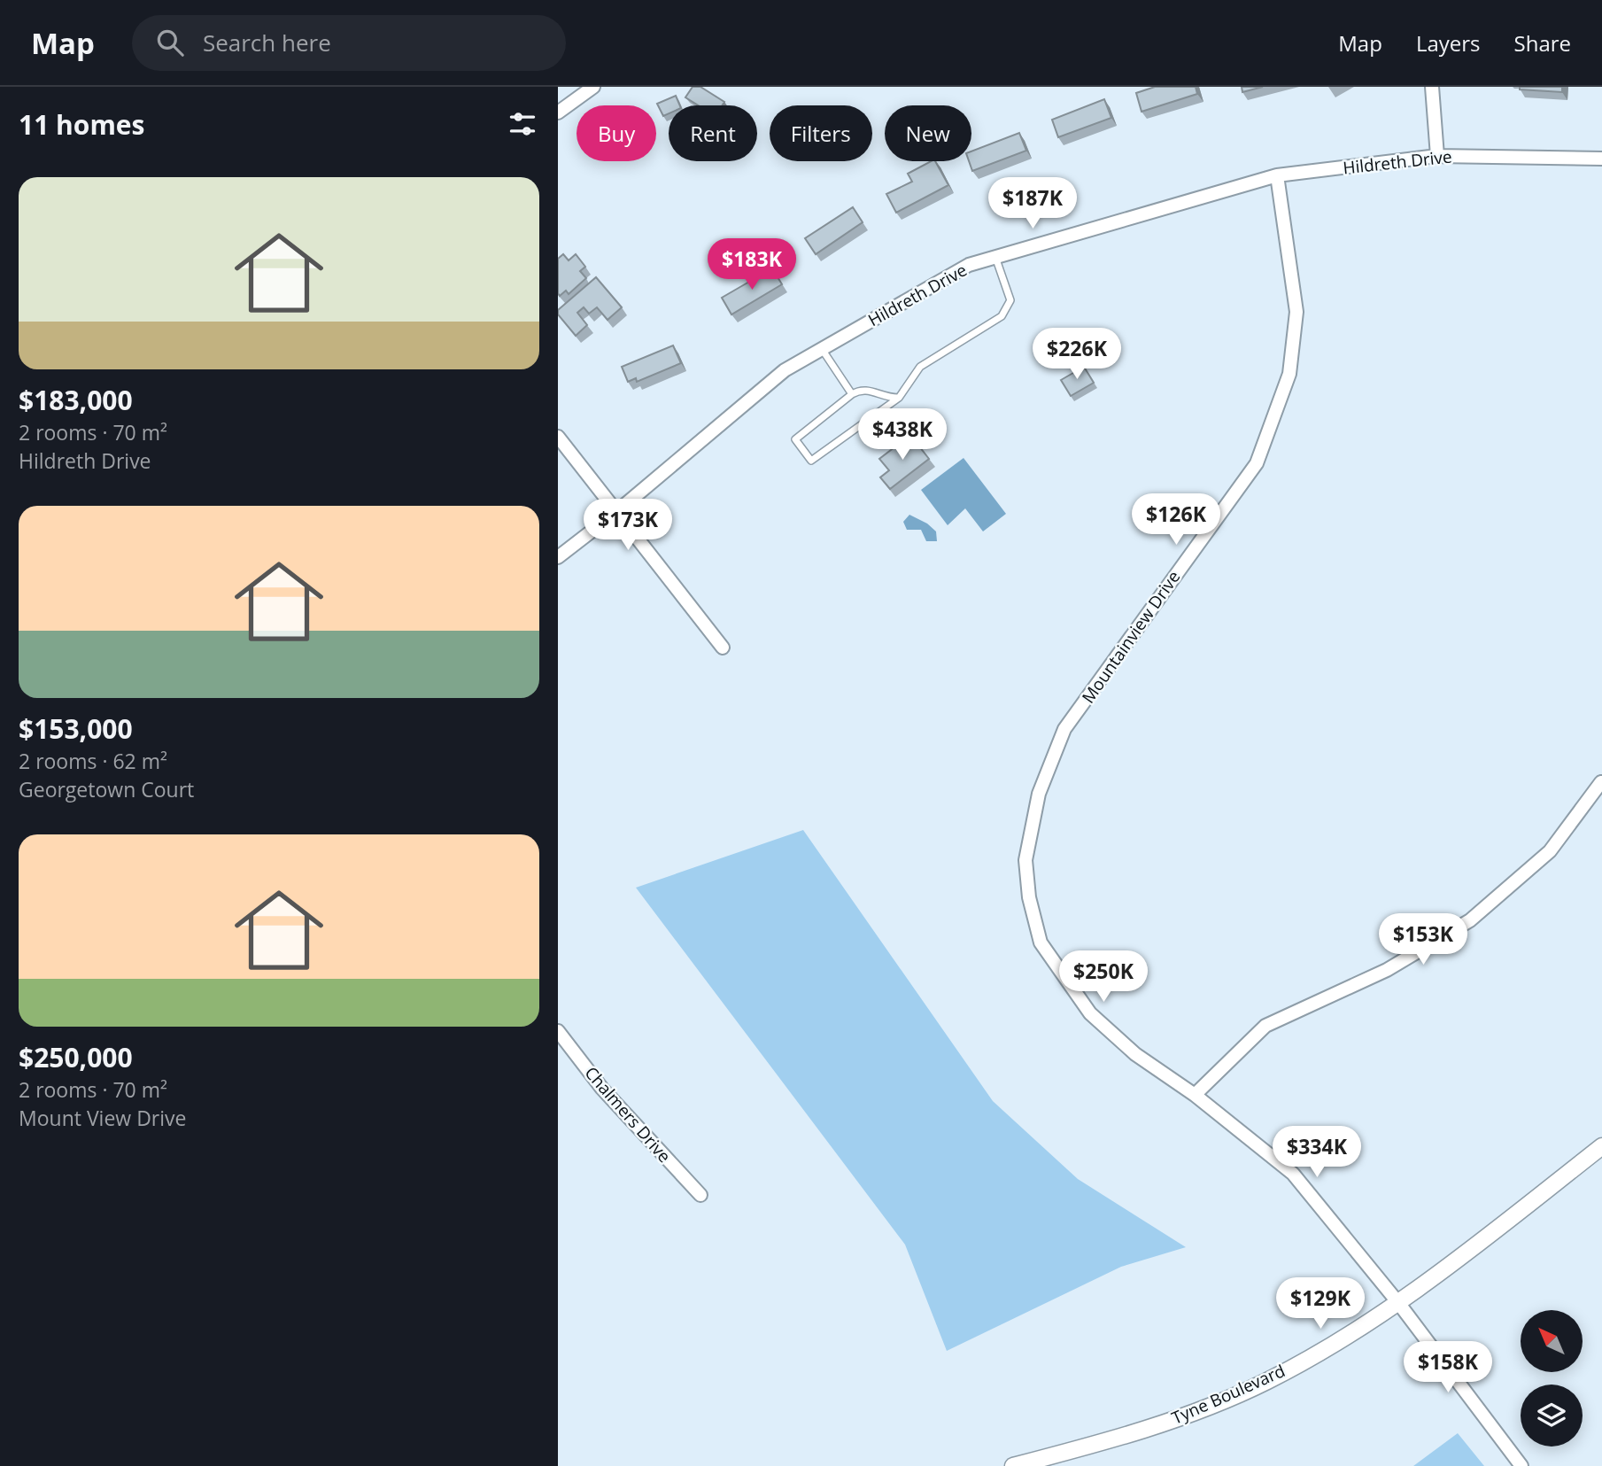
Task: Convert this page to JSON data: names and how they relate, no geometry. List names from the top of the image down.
{
  "streets": {
    "street": [
      "Hildreth Drive",
      "Mountainview Drive",
      "Chalmers Drive",
      "Tyne Boulevard"
    ]
  },
  "crossings": [
    ["Hildreth Drive", "Mountainview Drive"]
  ],
  "north": "top left",
  "page": {
    "header": "Map",
    "search": "Search here",
    "nav": ["Map", "Layers", "Share"],
    "heading": "11 homes",
    "chip": [
      "Buy",
      "Rent",
      "Filters",
      "New"
    ],
    "list": [
      {
        "name": "$183,000",
        "note": "2 rooms · 70 m² · Hildreth Drive"
      },
      {
        "name": "$153,000",
        "note": "2 rooms · 62 m² · Georgetown Court"
      },
      {
        "name": "$250,000",
        "note": "2 rooms · 70 m² · Mount View Drive"
      }
    ],
    "price": [
      "$187K",
      "$183K",
      "$226K",
      "$438K",
      "$126K",
      "$173K",
      "$153K",
      "$250K",
      "$334K",
      "$129K",
      "$158K"
    ]
  }
}
